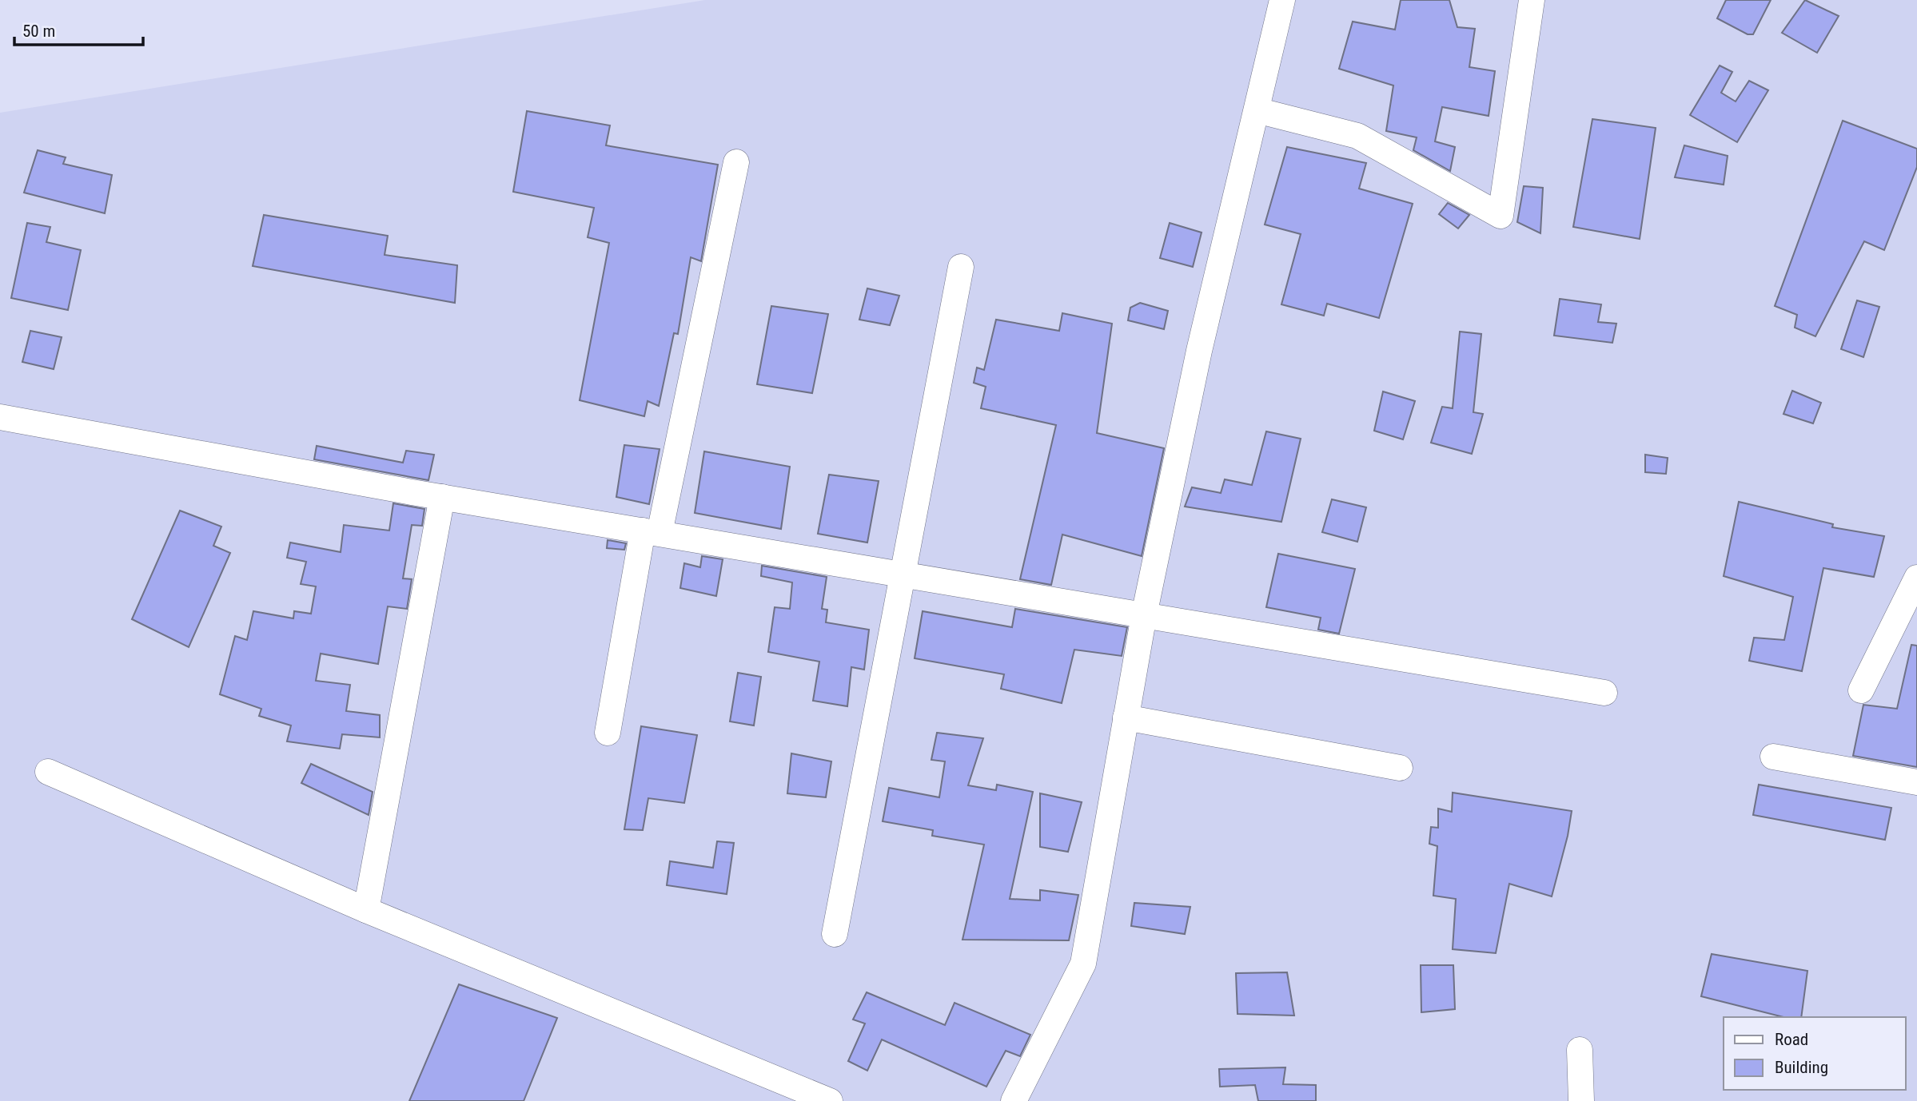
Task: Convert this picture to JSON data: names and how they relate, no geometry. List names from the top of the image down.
{
  "legend": ["Road", "Building"],
  "scale_bar": "50 m"
}
